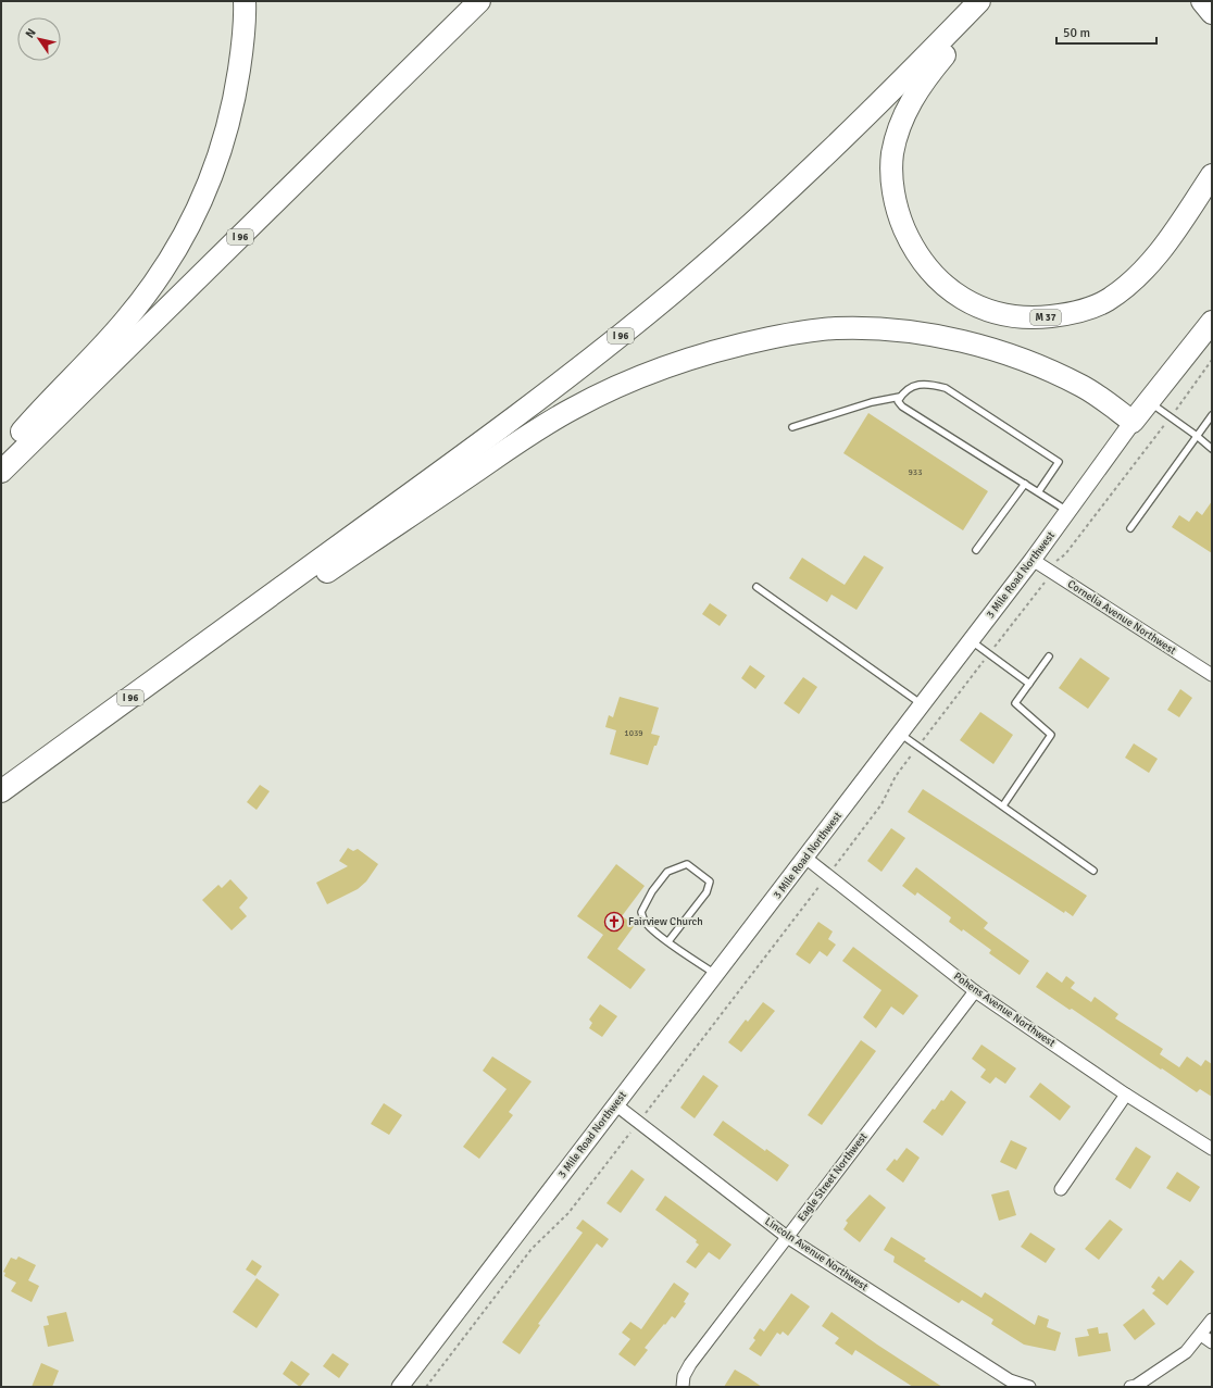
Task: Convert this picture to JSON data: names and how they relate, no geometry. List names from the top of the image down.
{
  "streets": {
    "highway": ["I 96", "M 37", "3 Mile Road Northwest"],
    "street": [
      "Cornelia Avenue Northwest",
      "Pohens Avenue Northwest",
      "Eagle Street Northwest",
      "Lincoln Avenue Northwest"
    ]
  },
  "crossings": [
    ["I 96", "M 37"],
    ["3 Mile Road Northwest", "Cornelia Avenue Northwest"],
    ["3 Mile Road Northwest", "Pohens Avenue Northwest"],
    ["3 Mile Road Northwest", "Lincoln Avenue Northwest"],
    ["Pohens Avenue Northwest", "Eagle Street Northwest"],
    ["Eagle Street Northwest", "Lincoln Avenue Northwest"]
  ],
  "places": {
    "church": ["Fairview Church"]
  },
  "house_numbers": ["933", "1039"],
  "scale_bar": "50 m",
  "north": "top left"
}
